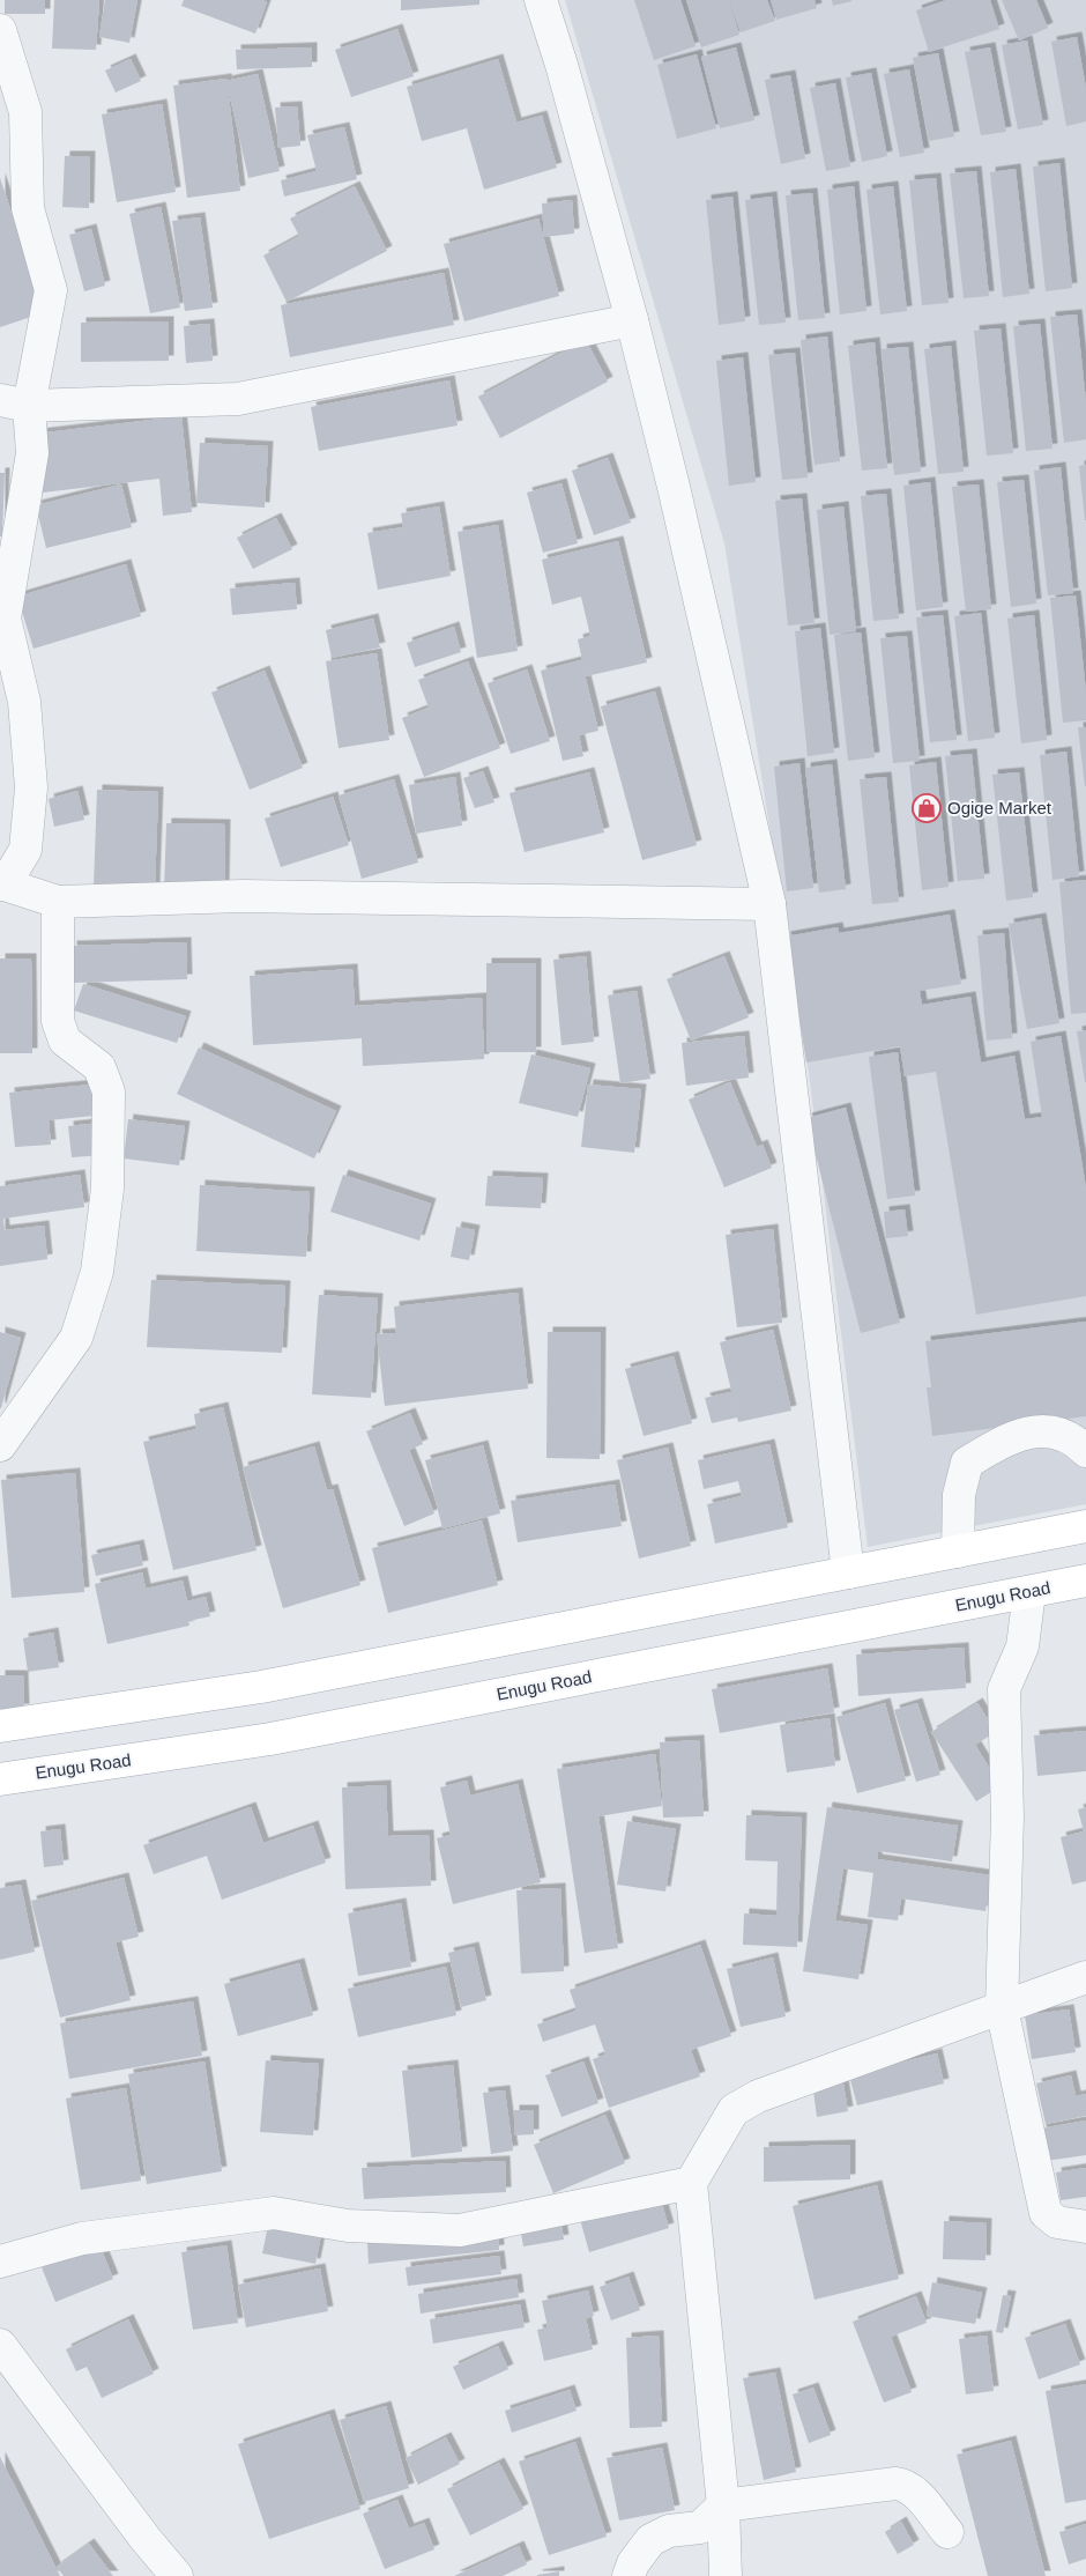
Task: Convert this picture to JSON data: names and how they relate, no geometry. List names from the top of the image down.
{
  "streets": {
    "main road": ["Enugu Road"]
  },
  "places": {
    "shop": ["Ogige Market"]
  }
}
